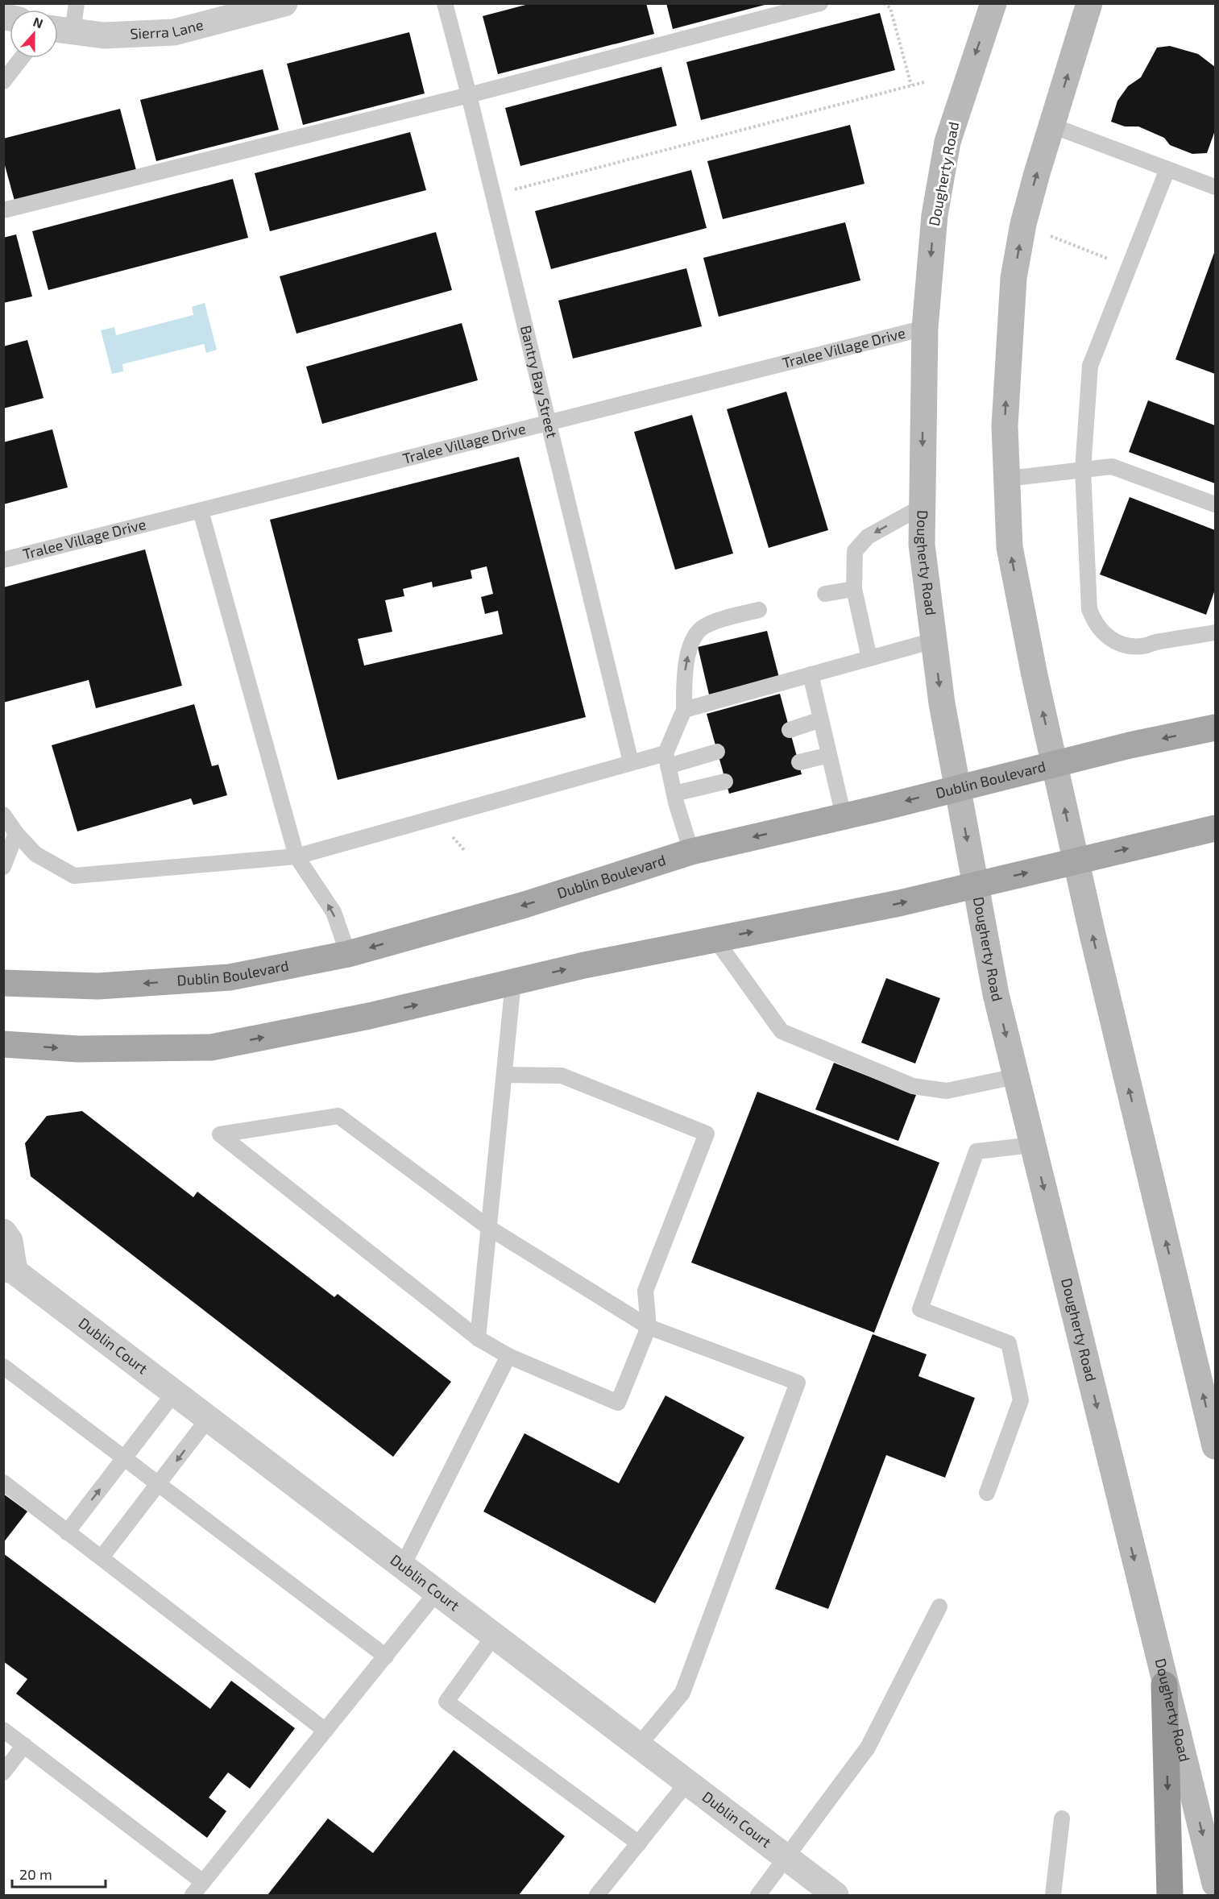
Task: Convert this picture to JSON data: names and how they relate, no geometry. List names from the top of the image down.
{
  "streets": {
    "main road": ["Dougherty Road", "Dublin Boulevard"],
    "street": ["Sierra Lane", "Dublin Court"],
    "lane": ["Tralee Village Drive", "Bantry Bay Street"]
  },
  "crossings": [
    ["Dougherty Road", "Tralee Village Drive"],
    ["Dougherty Road", "Dublin Boulevard"],
    ["Tralee Village Drive", "Bantry Bay Street"]
  ],
  "scale_bar": "20 m",
  "north": "top"
}
